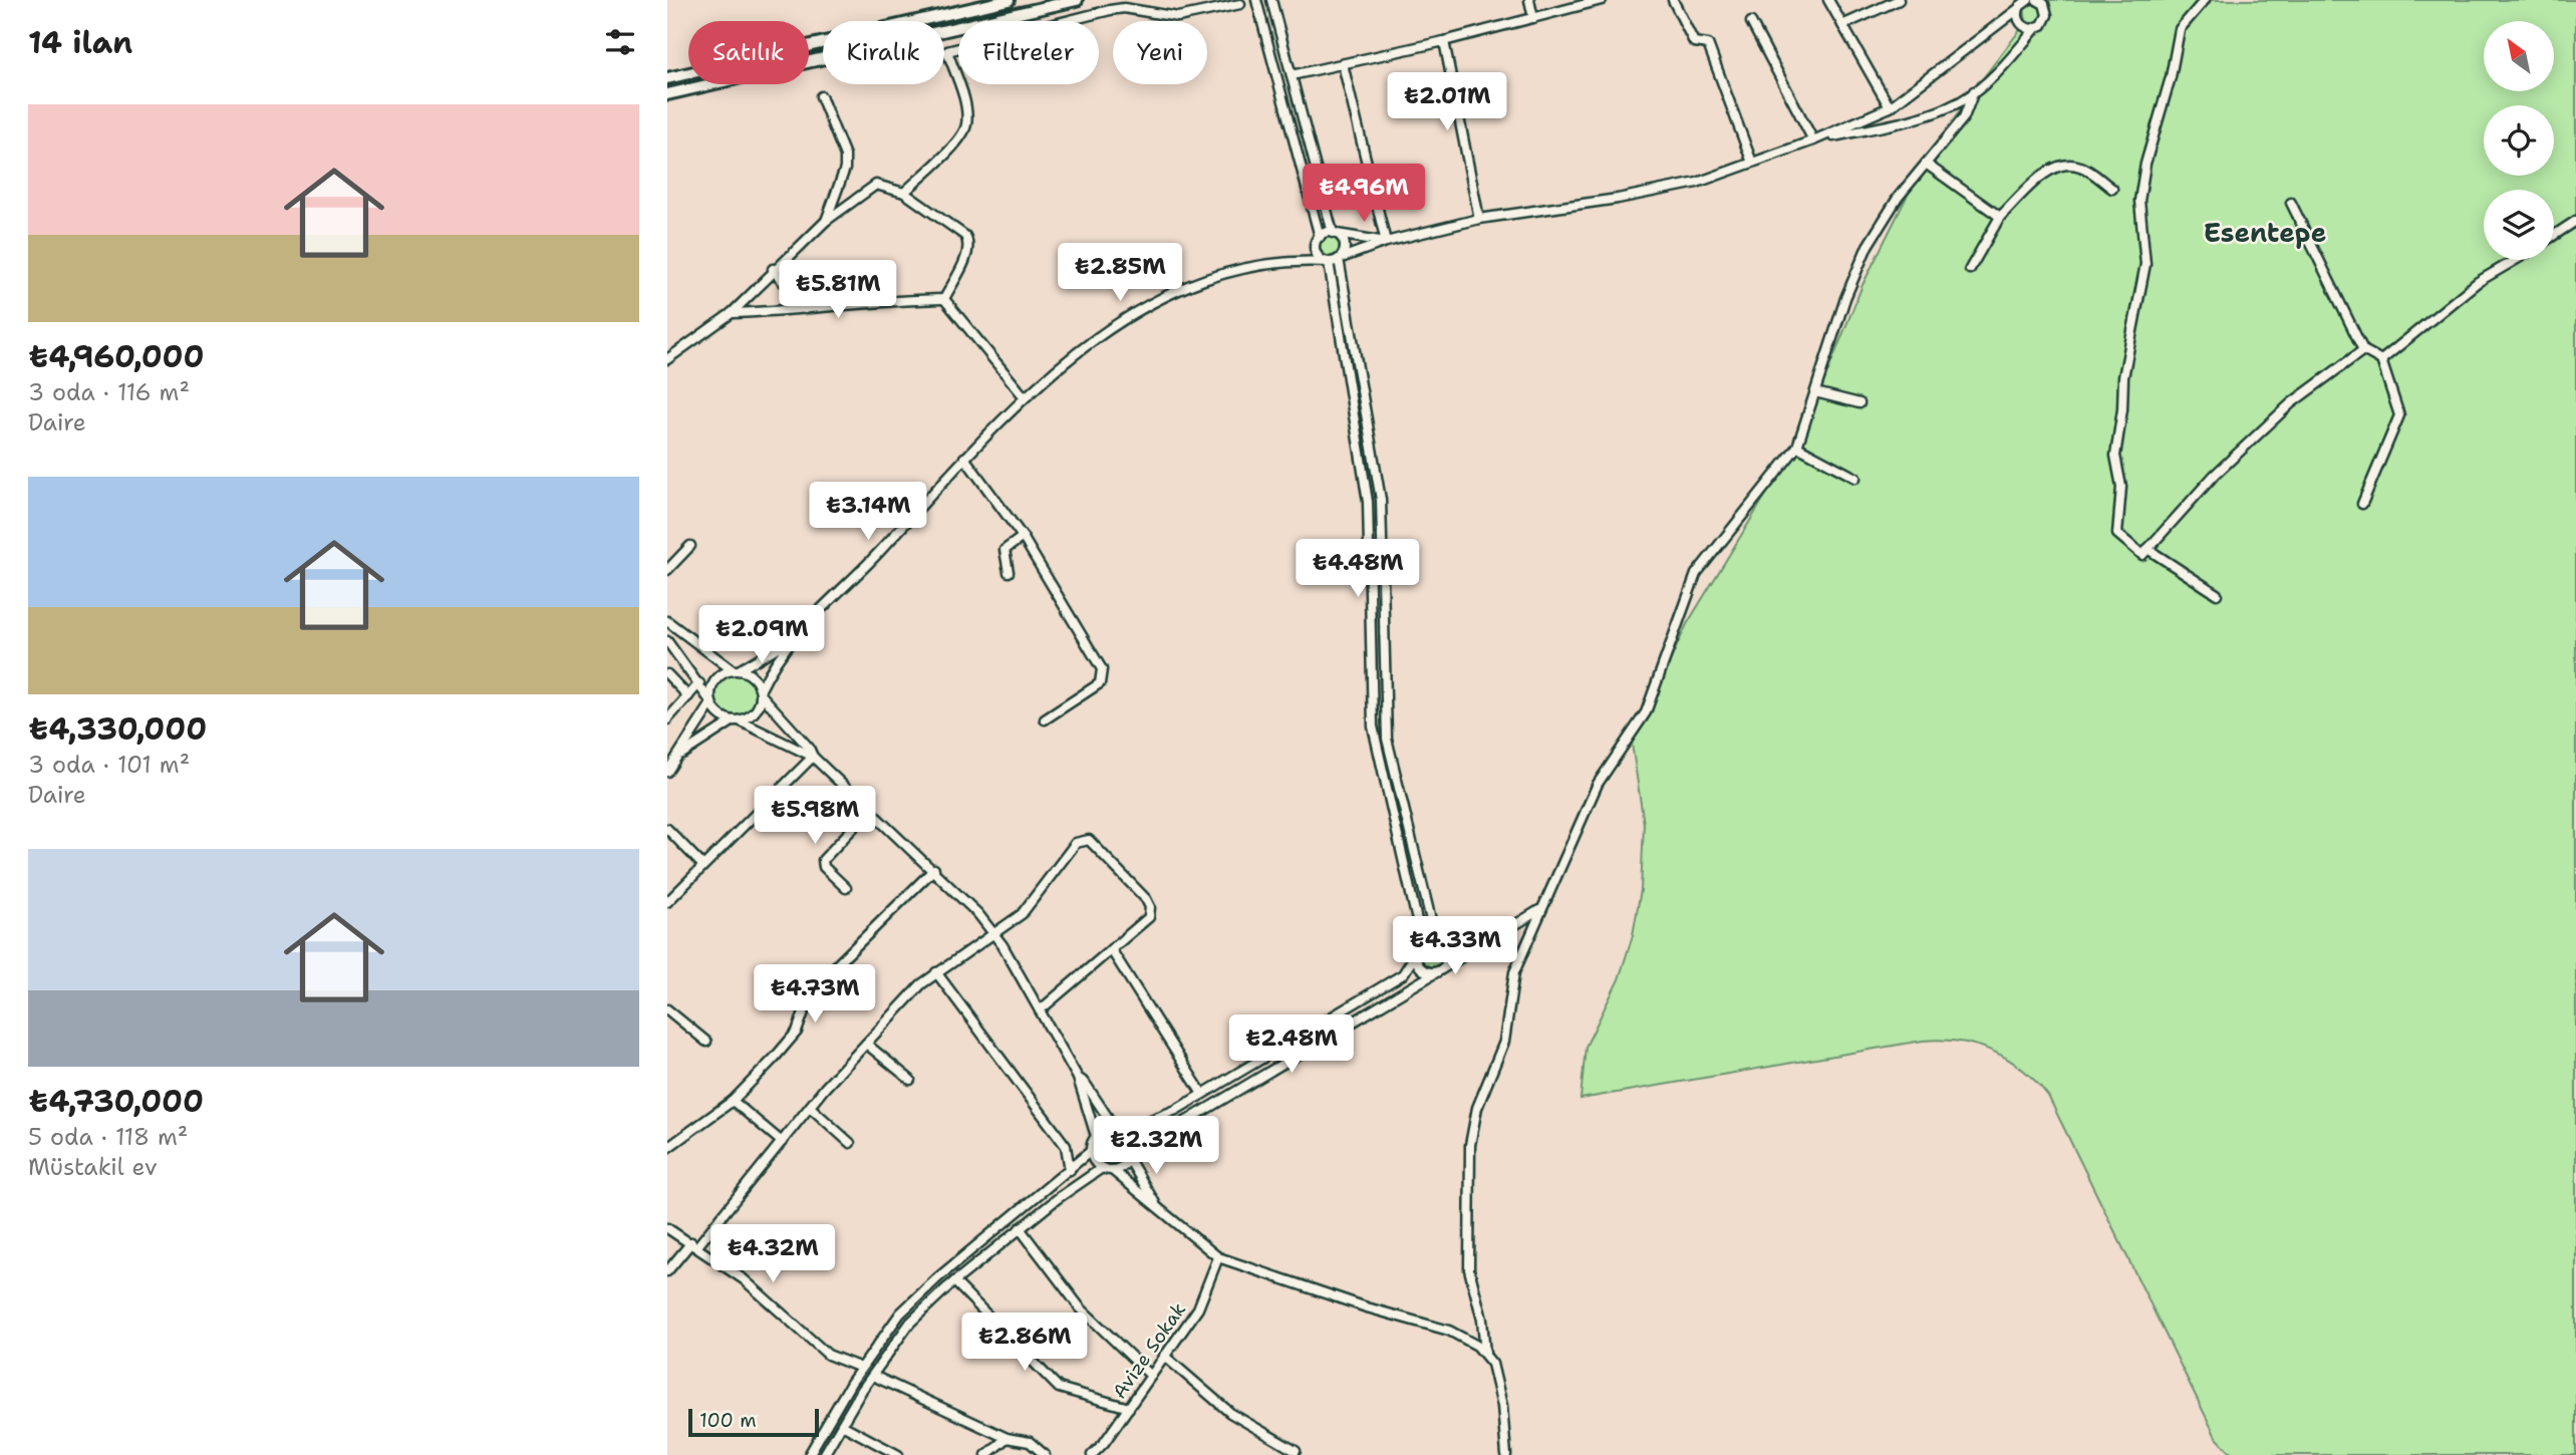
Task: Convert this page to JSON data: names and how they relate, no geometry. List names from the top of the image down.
{
  "streets": {
    "street": ["Avize Sokak"]
  },
  "districts": ["Esentepe"],
  "scale_bar": "100 m",
  "north": "top left",
  "page": {
    "heading": "14 ilan",
    "chip": [
      "Satılık",
      "Kiralık",
      "Filtreler",
      "Yeni"
    ],
    "price": [
      "₺2.01M",
      "₺4.96M",
      "₺2.85M",
      "₺5.81M",
      "₺3.14M",
      "₺4.48M",
      "₺2.09M",
      "₺5.98M",
      "₺4.33M",
      "₺4.73M",
      "₺2.48M",
      "₺2.32M",
      "₺4.32M",
      "₺2.86M"
    ],
    "list": [
      {
        "name": "₺4,960,000",
        "note": "3 oda · 116 m² · Daire"
      },
      {
        "name": "₺4,330,000",
        "note": "3 oda · 101 m² · Daire"
      },
      {
        "name": "₺4,730,000",
        "note": "5 oda · 118 m² · Müstakil ev"
      }
    ],
    "scale": "100 m"
  }
}
